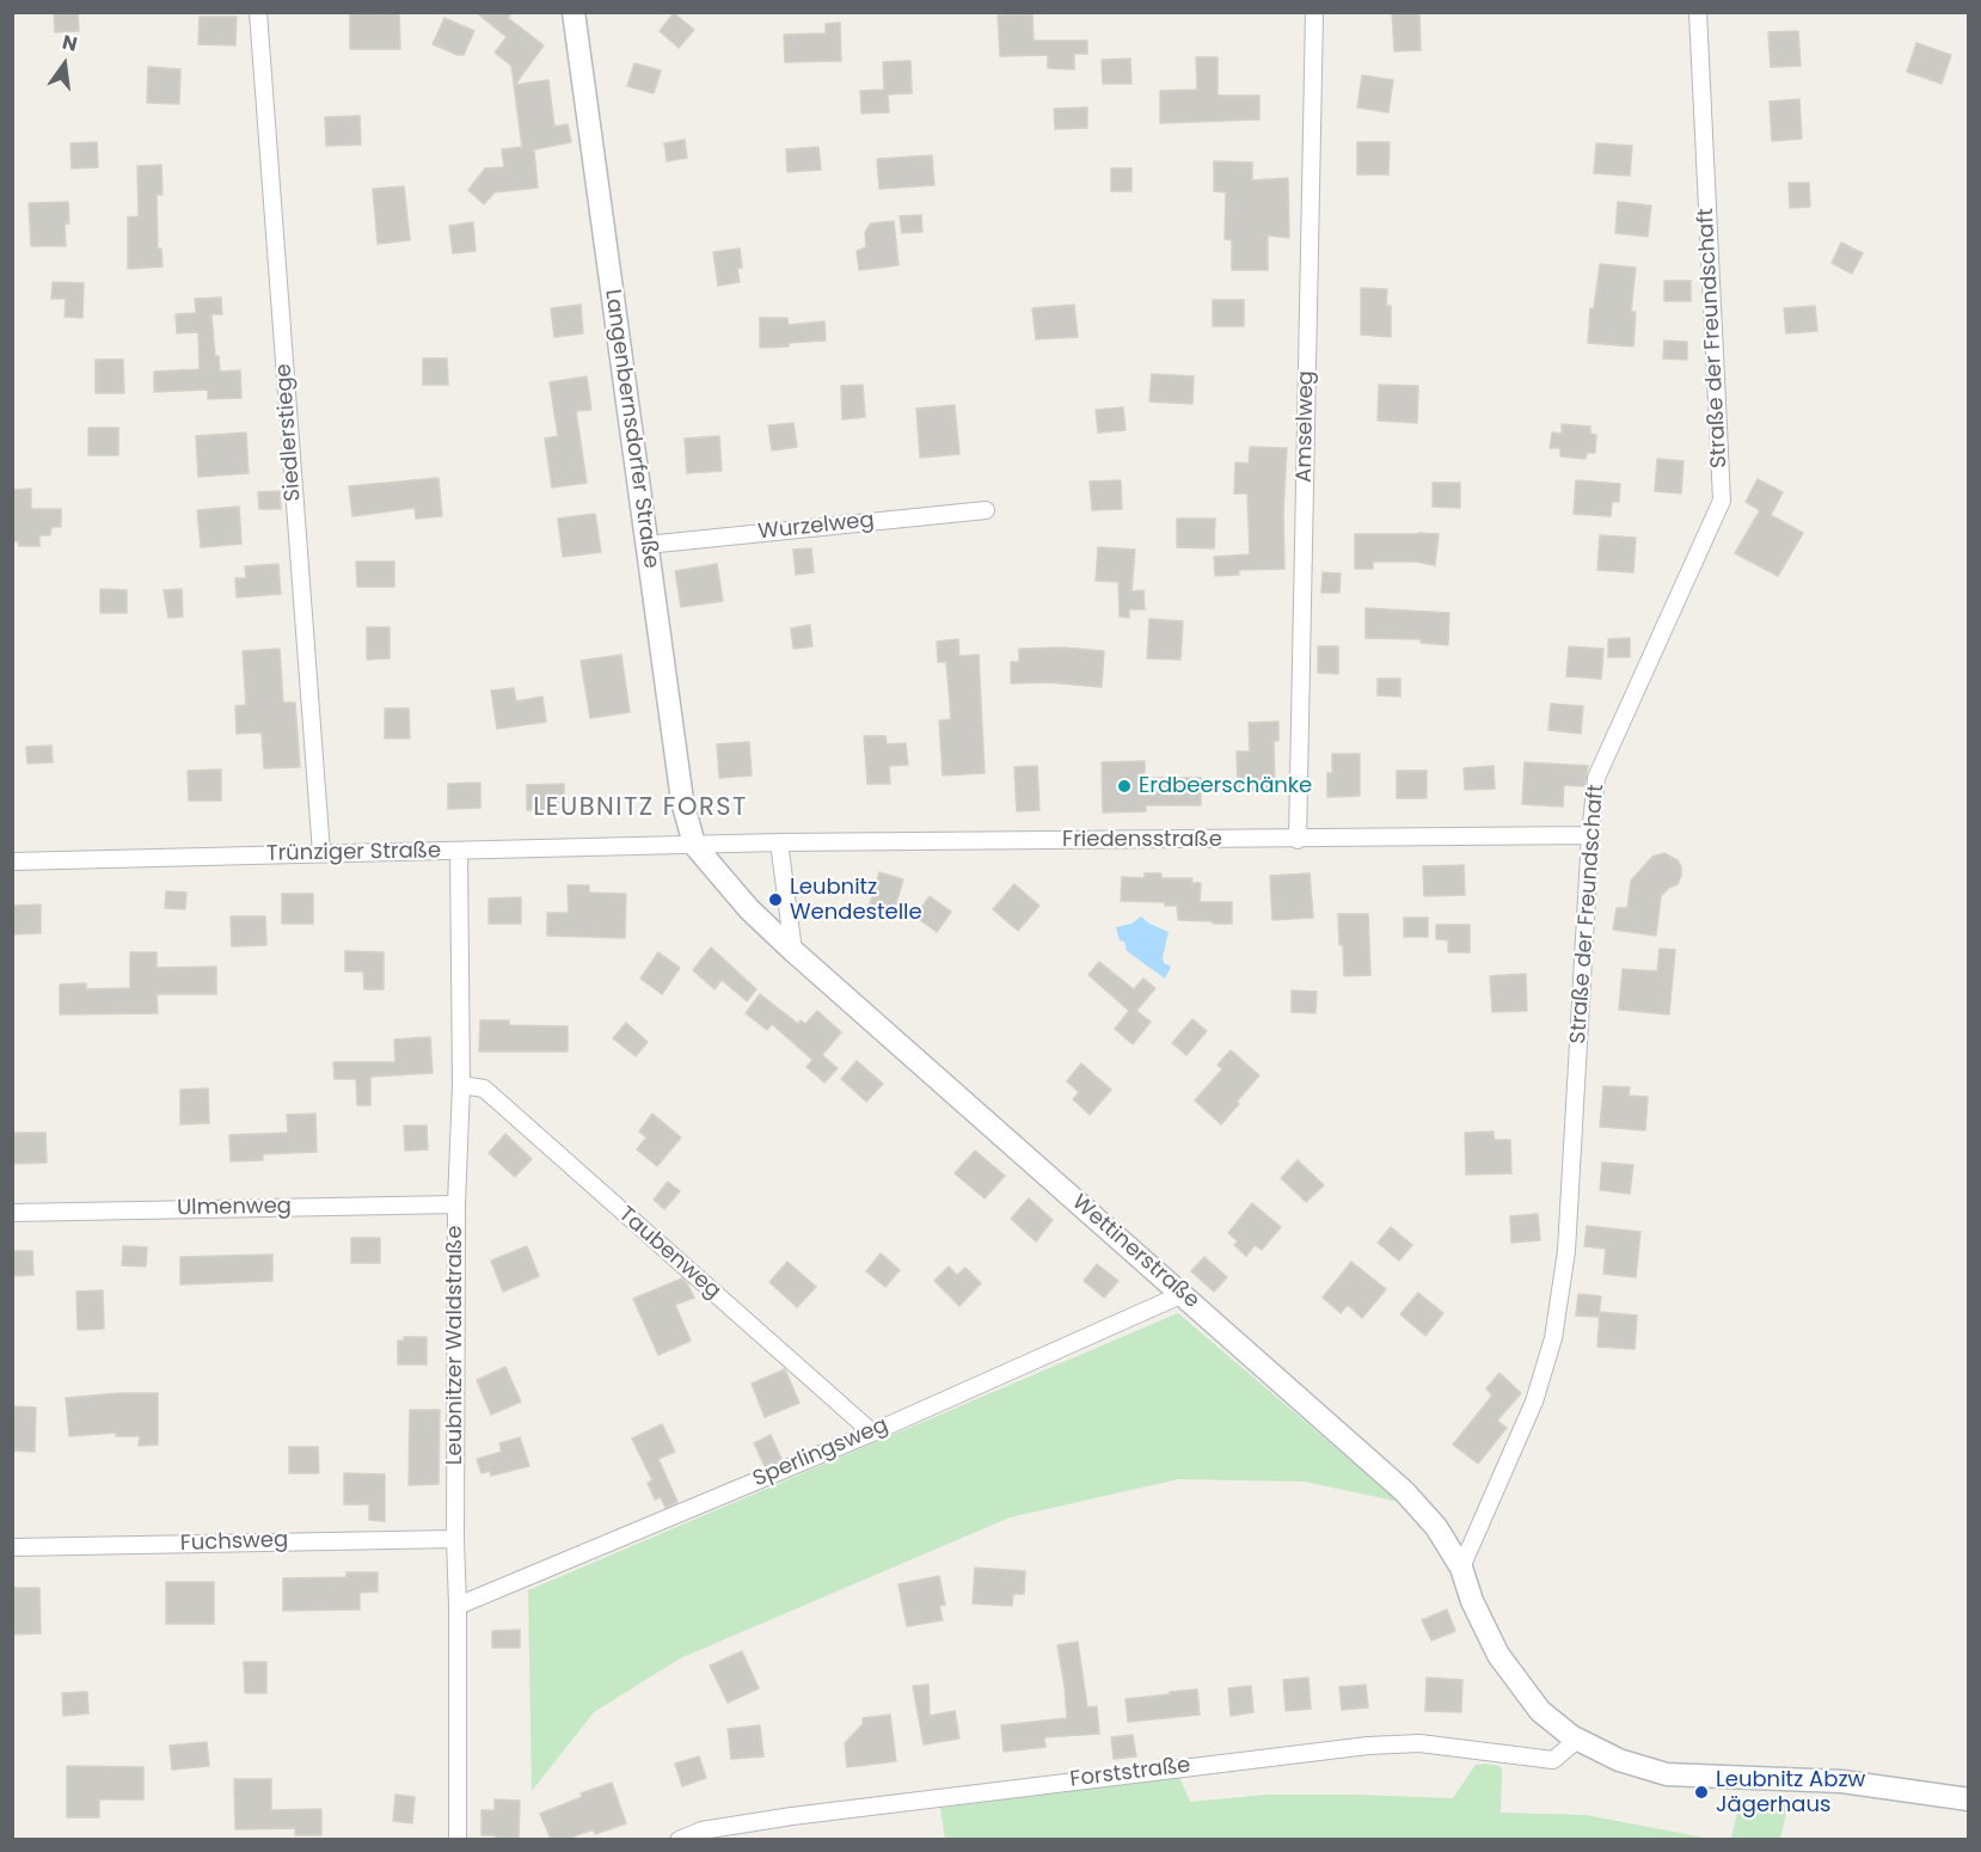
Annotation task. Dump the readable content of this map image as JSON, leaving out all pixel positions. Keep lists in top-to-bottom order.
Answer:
{
  "streets": {
    "street": [
      "Straße der Freundschaft",
      "Amselweg",
      "Langenbernsdorfer Straße",
      "Siedlerstiege",
      "Wurzelweg",
      "Friedensstraße",
      "Trünziger Straße",
      "Ulmenweg",
      "Wettinerstraße",
      "Taubenweg",
      "Leubnitzer Waldstraße",
      "Sperlingsweg",
      "Fuchsweg",
      "Forststraße"
    ]
  },
  "crossings": [
    ["Straße der Freundschaft", "Friedensstraße"],
    ["Straße der Freundschaft", "Wettinerstraße"],
    ["Amselweg", "Friedensstraße"],
    ["Langenbernsdorfer Straße", "Wurzelweg"],
    ["Langenbernsdorfer Straße", "Friedensstraße"],
    ["Langenbernsdorfer Straße", "Trünziger Straße"],
    ["Langenbernsdorfer Straße", "Wettinerstraße"],
    ["Siedlerstiege", "Trünziger Straße"],
    ["Friedensstraße", "Trünziger Straße"],
    ["Friedensstraße", "Wettinerstraße"],
    ["Trünziger Straße", "Wettinerstraße"],
    ["Trünziger Straße", "Leubnitzer Waldstraße"],
    ["Ulmenweg", "Leubnitzer Waldstraße"],
    ["Wettinerstraße", "Sperlingsweg"],
    ["Taubenweg", "Leubnitzer Waldstraße"],
    ["Taubenweg", "Sperlingsweg"],
    ["Leubnitzer Waldstraße", "Sperlingsweg"],
    ["Leubnitzer Waldstraße", "Fuchsweg"]
  ],
  "districts": ["LEUBNITZ FORST"],
  "places": ["Erdbeerschänke", "Leubnitz Wendestelle", "Leubnitz Abzw Jägerhaus"],
  "north": "top"
}
